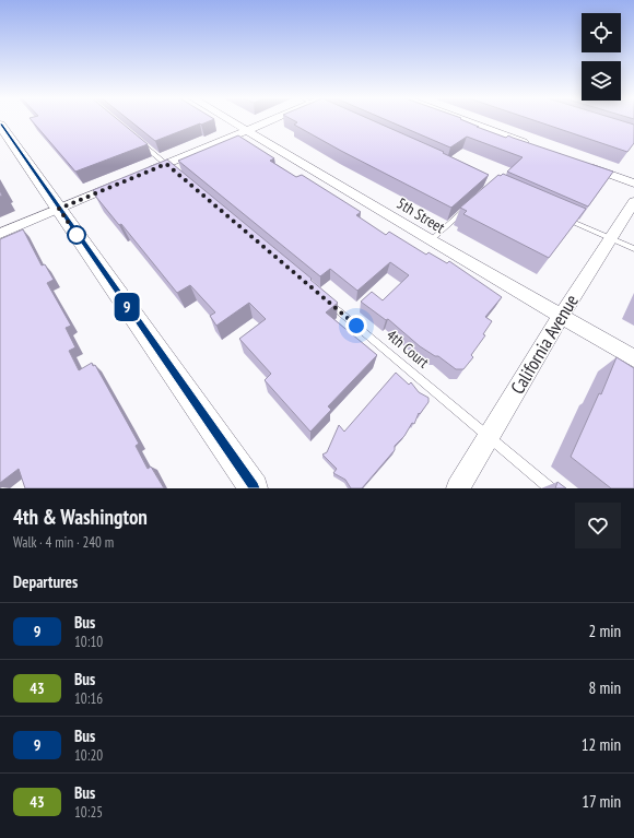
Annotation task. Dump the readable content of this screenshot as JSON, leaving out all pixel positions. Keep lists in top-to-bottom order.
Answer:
{
  "streets": {
    "street": ["5th Street", "California Avenue"],
    "lane": ["4th Court"]
  },
  "crossings": [
    ["5th Street", "California Avenue"],
    ["California Avenue", "4th Court"]
  ],
  "lines": ["bus line 9"],
  "page": {
    "on_map": "9",
    "heading": [
      ["4th & Washington", "Walk · 4 min · 240 m"],
      "Departures"
    ],
    "list": [
      {
        "mark": "9",
        "name": "Bus",
        "note": "10:10",
        "value": "2 min"
      },
      {
        "mark": "43",
        "name": "Bus",
        "note": "10:16",
        "value": "8 min"
      },
      {
        "mark": "9",
        "name": "Bus",
        "note": "10:20",
        "value": "12 min"
      },
      {
        "mark": "43",
        "name": "Bus",
        "note": "10:25",
        "value": "17 min"
      }
    ]
  }
}
